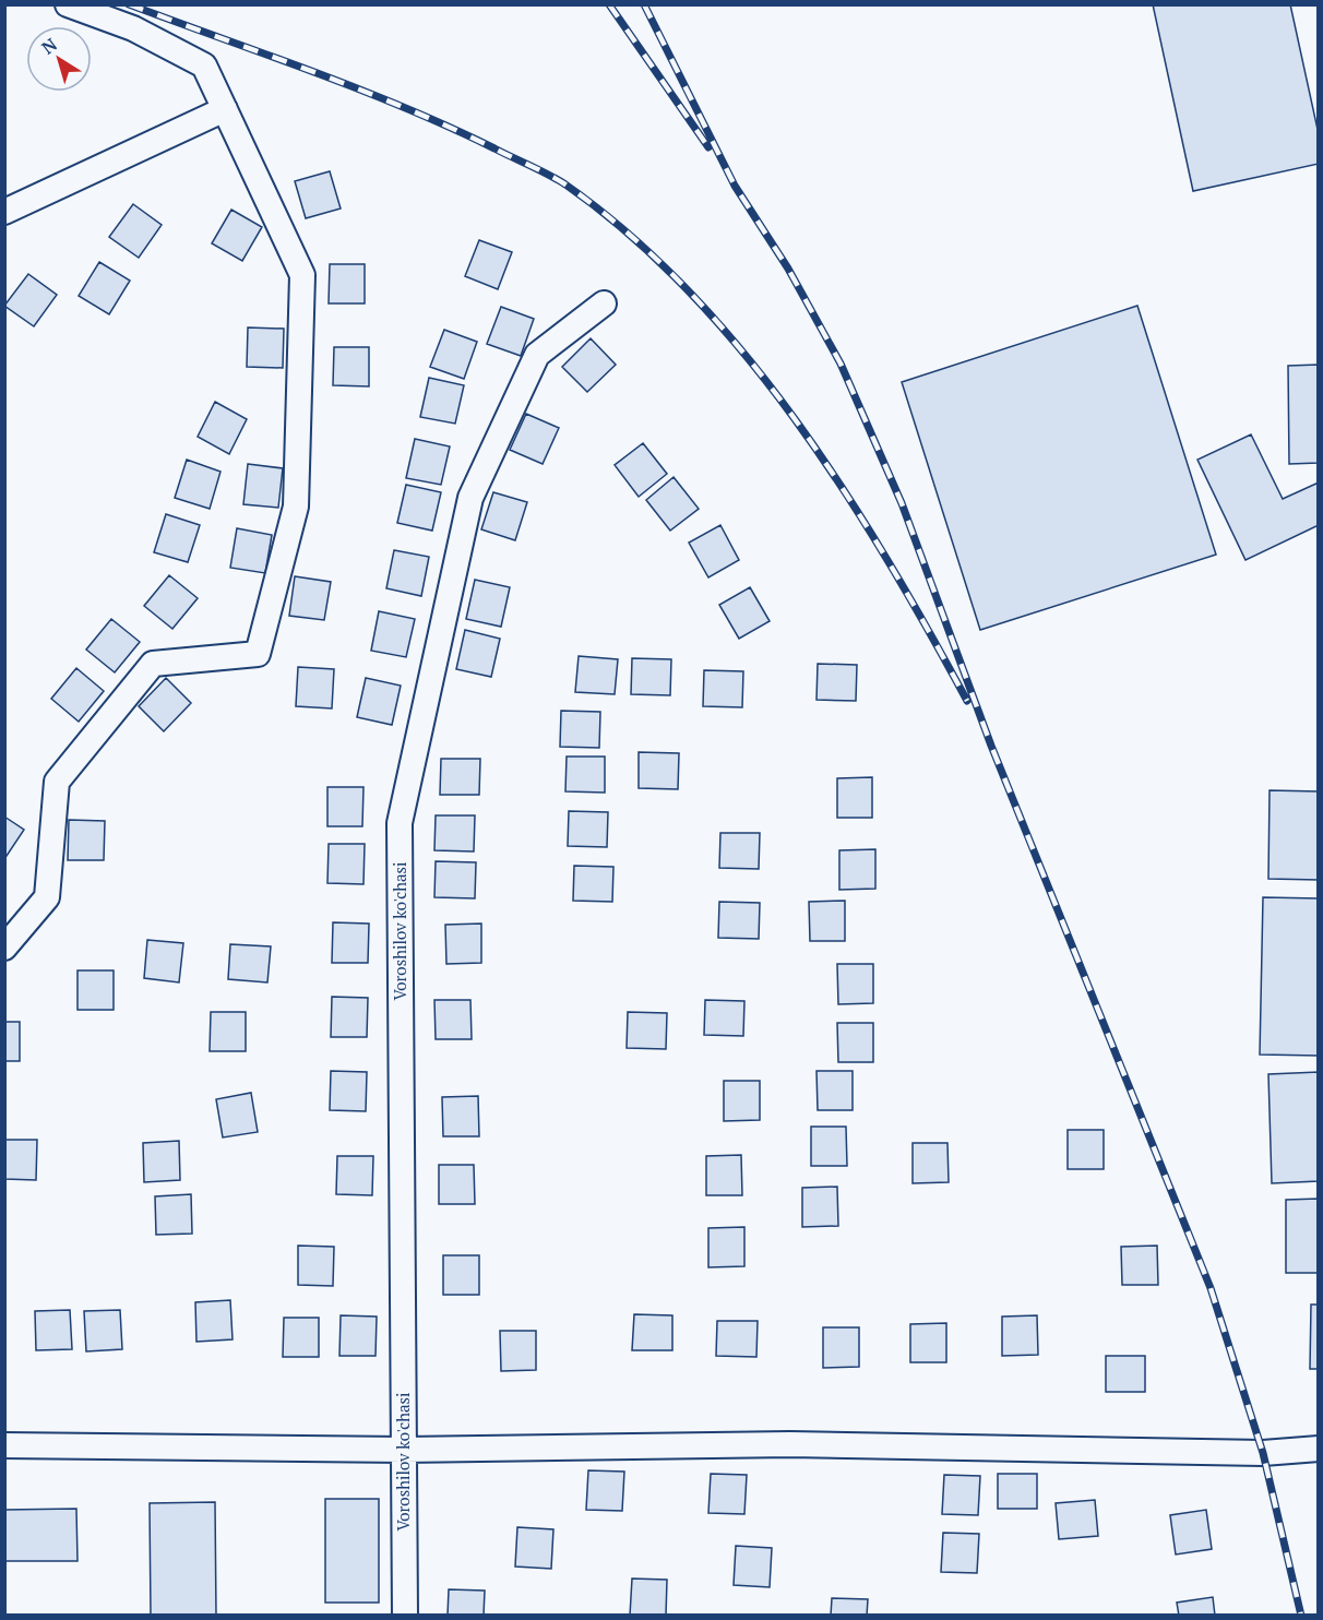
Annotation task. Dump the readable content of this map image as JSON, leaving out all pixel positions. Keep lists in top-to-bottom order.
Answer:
{
  "streets": {
    "street": ["Voroshilov ko'chasi"]
  },
  "north": "top left"
}
